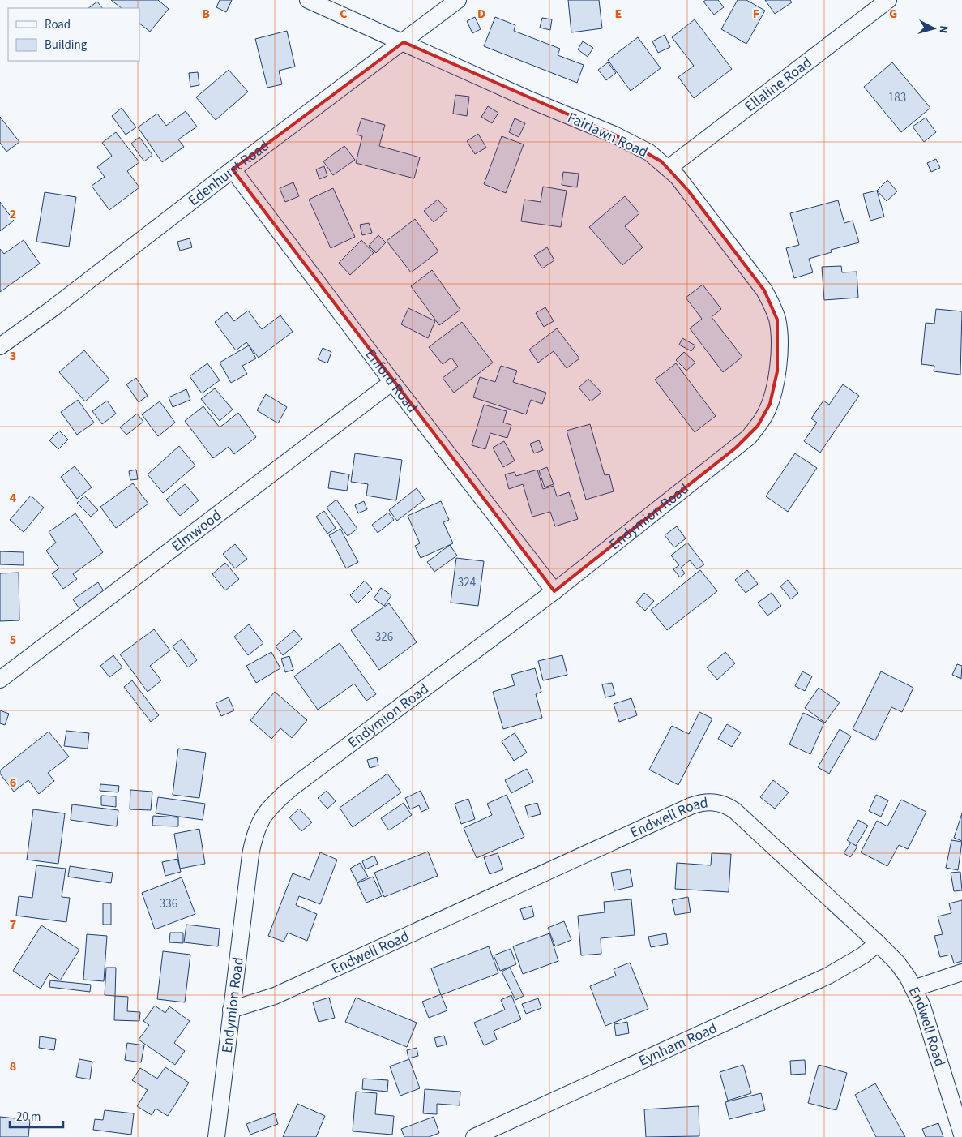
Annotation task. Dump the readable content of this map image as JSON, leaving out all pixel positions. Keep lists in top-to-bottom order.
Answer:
{
  "streets": {
    "street": [
      "Ellaline Road",
      "Fairlawn Road",
      "Edenhurst Road",
      "Enford Road",
      "Endymion Road",
      "Elmwood",
      "Endwell Road",
      "Eynham Road"
    ]
  },
  "crossings": [
    ["Ellaline Road", "Fairlawn Road"],
    ["Fairlawn Road", "Edenhurst Road"],
    ["Fairlawn Road", "Endymion Road"],
    ["Edenhurst Road", "Enford Road"],
    ["Enford Road", "Endymion Road"],
    ["Enford Road", "Elmwood"],
    ["Endymion Road", "Endwell Road"],
    ["Endwell Road", "Eynham Road"]
  ],
  "house_numbers": [
    "183",
    "324",
    "326",
    "336"
  ],
  "legend": ["Road", "Building"],
  "scale_bar": "20 m",
  "north": "right",
  "grid": {
    "columns": [
      "B",
      "C",
      "D",
      "E",
      "F",
      "G"
    ],
    "rows": [
      "2",
      "3",
      "4",
      "5",
      "6",
      "7",
      "8"
    ]
  }
}
